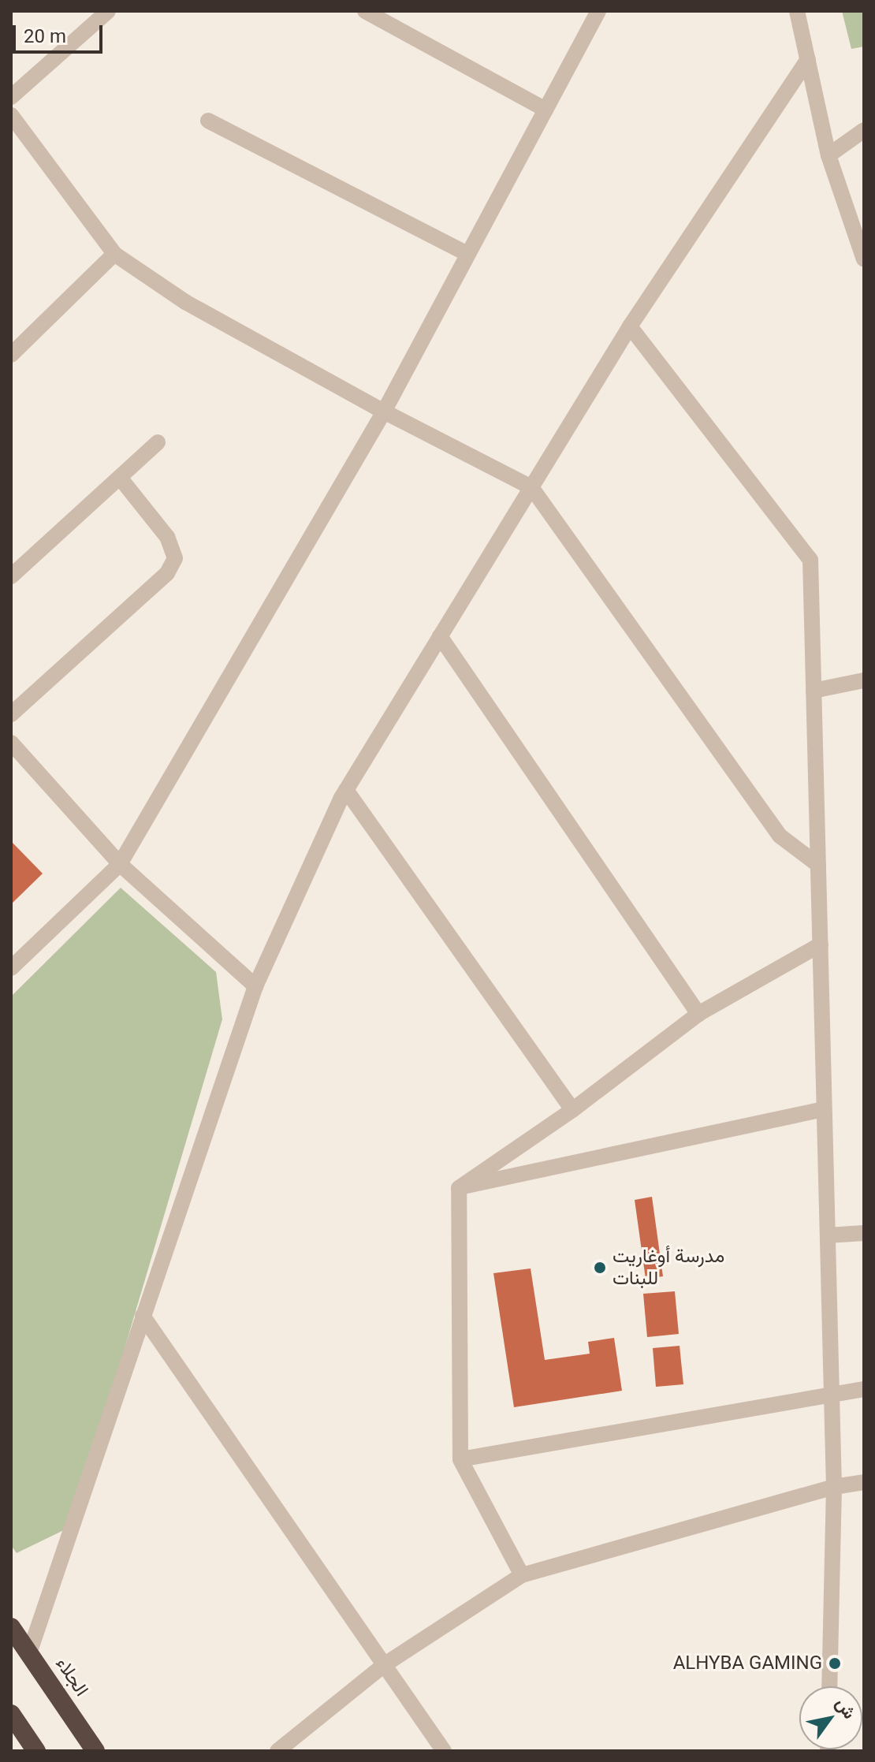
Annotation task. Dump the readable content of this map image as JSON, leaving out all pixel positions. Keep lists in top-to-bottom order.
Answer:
{
  "streets": {
    "highway": ["الجلاء"]
  },
  "places": ["مدرسة أوغاريت للبنات", "ALHYBA GAMING"],
  "scale_bar": "20 m",
  "north": "top right"
}
